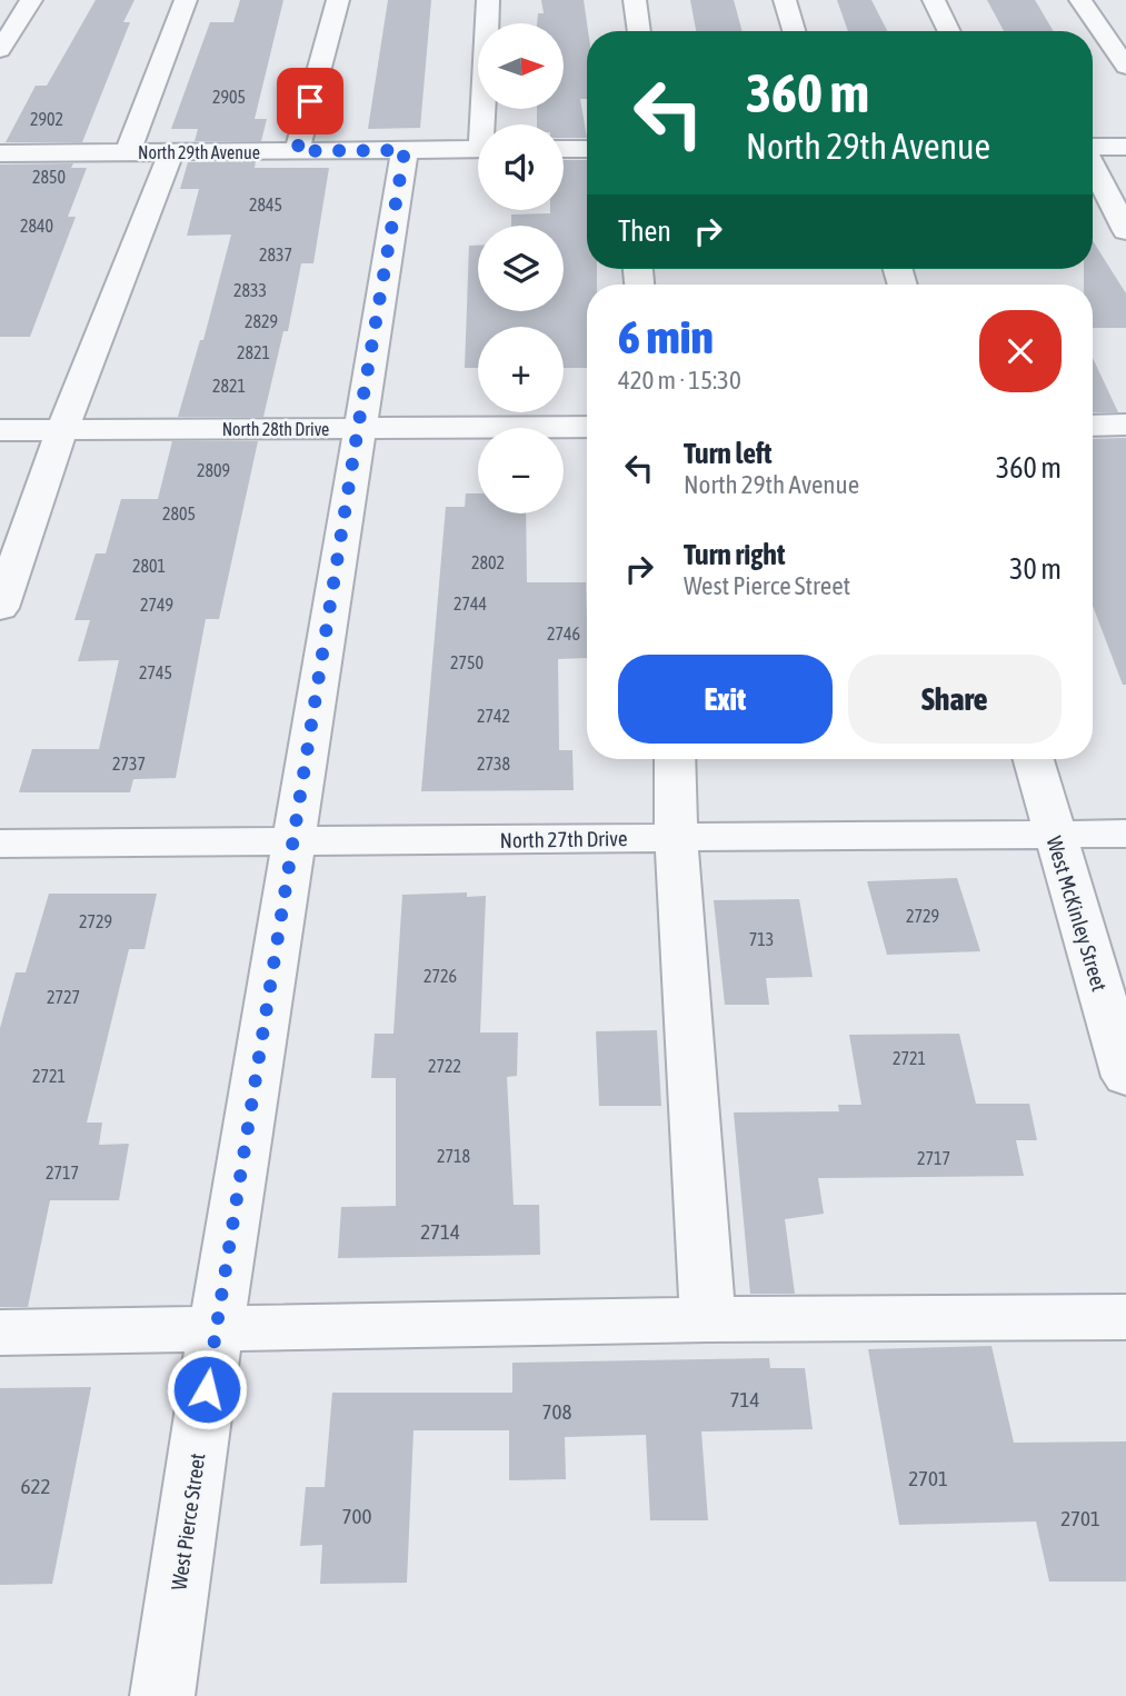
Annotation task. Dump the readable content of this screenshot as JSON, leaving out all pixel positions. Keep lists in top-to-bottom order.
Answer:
{
  "streets": {
    "street": [
      "North 29th Avenue",
      "North 28th Drive",
      "North 27th Drive",
      "West McKinley Street",
      "West Pierce Street"
    ]
  },
  "crossings": [
    ["North 29th Avenue", "West Pierce Street"],
    ["North 28th Drive", "West Pierce Street"],
    ["North 27th Drive", "West McKinley Street"],
    ["North 27th Drive", "West Pierce Street"]
  ],
  "house_numbers": [
    "2905",
    "2902",
    "2850",
    "2845",
    "2840",
    "2837",
    "2833",
    "2829",
    "2821",
    "2821",
    "2809",
    "2805",
    "2802",
    "2801",
    "2744",
    "2749",
    "2746",
    "2750",
    "2745",
    "2742",
    "2737",
    "2738",
    "2729",
    "2729",
    "713",
    "2726",
    "2727",
    "2721",
    "2722",
    "2721",
    "2718",
    "2717",
    "2717",
    "2714",
    "714",
    "708",
    "2701",
    "622",
    "700",
    "2701"
  ],
  "north": "right",
  "page": {
    "map_buttons": ["+", "−"],
    "turn": ["360 m", "North 29th Avenue"],
    "then": "Then",
    "heading": ["6 min", "420 m · 15:30"],
    "list": [
      {
        "name": "Turn left",
        "note": "North 29th Avenue",
        "value": "360 m"
      },
      {
        "name": "Turn right",
        "note": "West Pierce Street",
        "value": "30 m"
      }
    ],
    "buttons": ["Exit", "Share"]
  }
}
